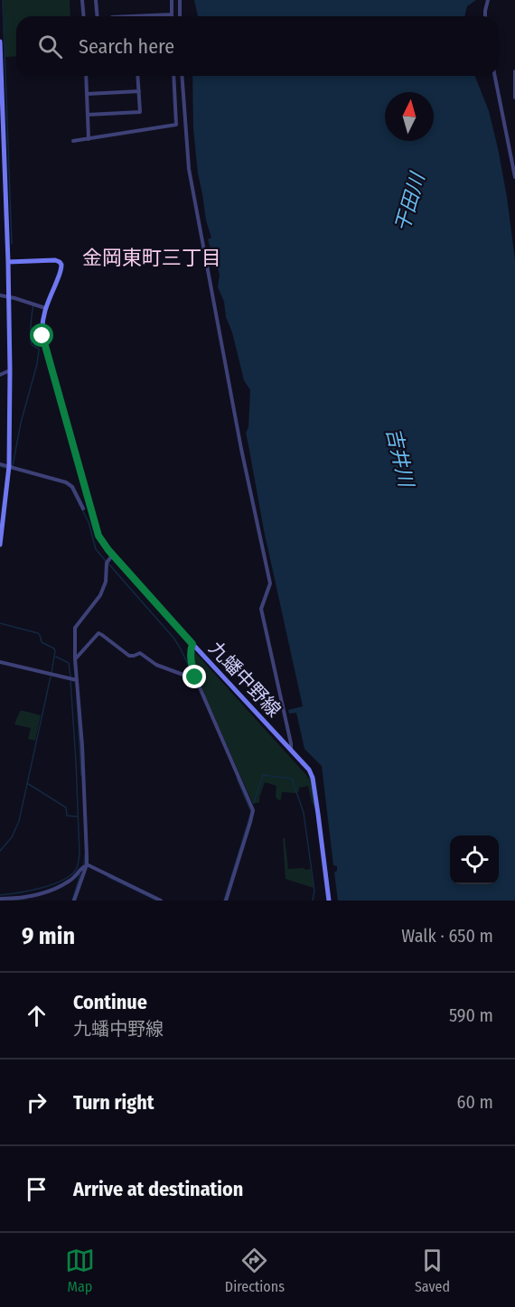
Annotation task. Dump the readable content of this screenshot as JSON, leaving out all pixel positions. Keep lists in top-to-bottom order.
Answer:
{
  "streets": {
    "main road": ["九蟠中野線"]
  },
  "districts": ["金岡東町三丁目"],
  "water": ["干田川", "吉井川"],
  "north": "top",
  "page": {
    "search": "Search here",
    "heading": ["9 min", "Walk · 650 m"],
    "list": [
      ["Continue", "九蟠中野線", "590 m"],
      ["Turn right", "60 m"],
      "Arrive at destination"
    ],
    "nav": ["Map", "Directions", "Saved"]
  }
}
